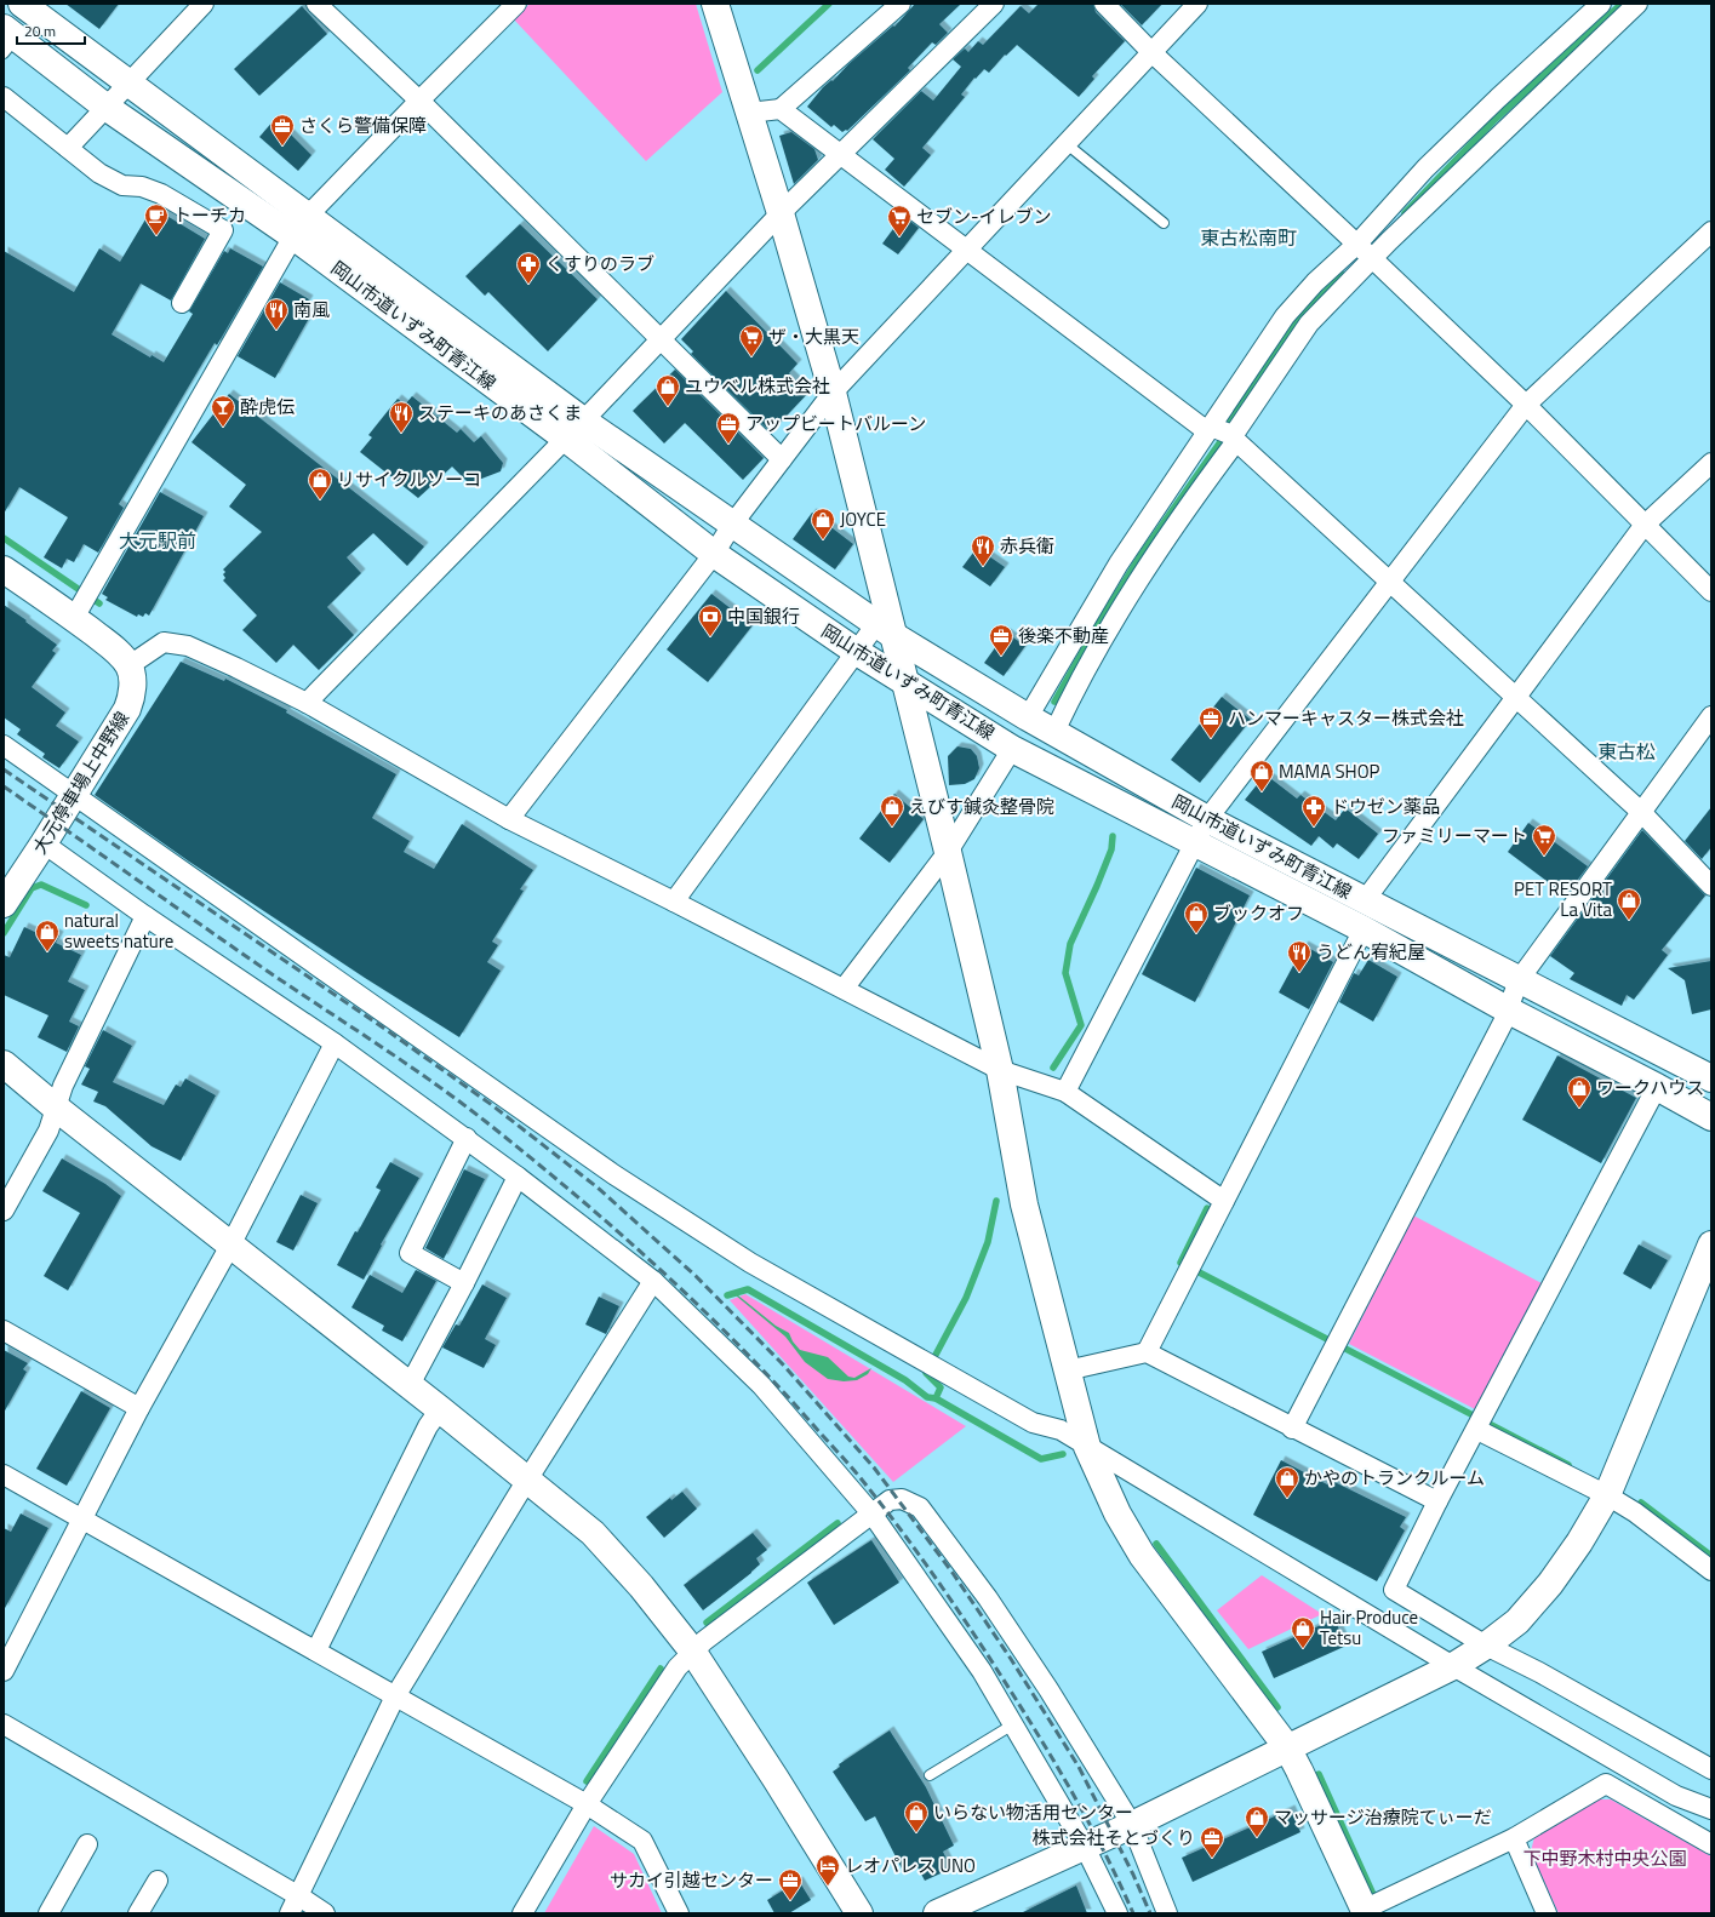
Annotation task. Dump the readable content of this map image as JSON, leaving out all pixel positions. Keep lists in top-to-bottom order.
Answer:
{
  "streets": {
    "street": ["岡山市道いずみ町青江線", "大元停車場上中野線"]
  },
  "districts": ["東古松南町", "大元駅前", "東古松"],
  "parks": ["下中野木村中央公園"],
  "places": {
    "office": [
      "さくら警備保障",
      "アップビートバルーン",
      "後楽不動産",
      "ハンマーキャスター株式会社",
      "株式会社そとづくり",
      "サカイ引越センター"
    ],
    "cafe": ["トーチカ"],
    "supermarket": ["セブン-イレブン", "ザ・大黒天", "ファミリーマート"],
    "pharmacy": ["くすりのラブ", "ドウゼン薬品"],
    "restaurant": [
      "南風",
      "ステーキのあさくま",
      "赤兵衛",
      "うどん宥紀屋"
    ],
    "shop": [
      "ユウベル株式会社",
      "リサイクルソーコ",
      "JOYCE",
      "MAMA SHOP",
      "えびす鍼灸整骨院",
      "PET RESORT La Vita",
      "ブックオフ",
      "natural sweets nature",
      "ワークハウス",
      "かやのトランクルーム",
      "Hair Produce Tetsu",
      "いらない物活用センター",
      "マッサージ治療院てぃーだ"
    ],
    "bar": ["酔虎伝"],
    "bank": ["中国銀行"],
    "hotel": ["レオパレス UNO"]
  },
  "scale_bar": "20 m"
}
